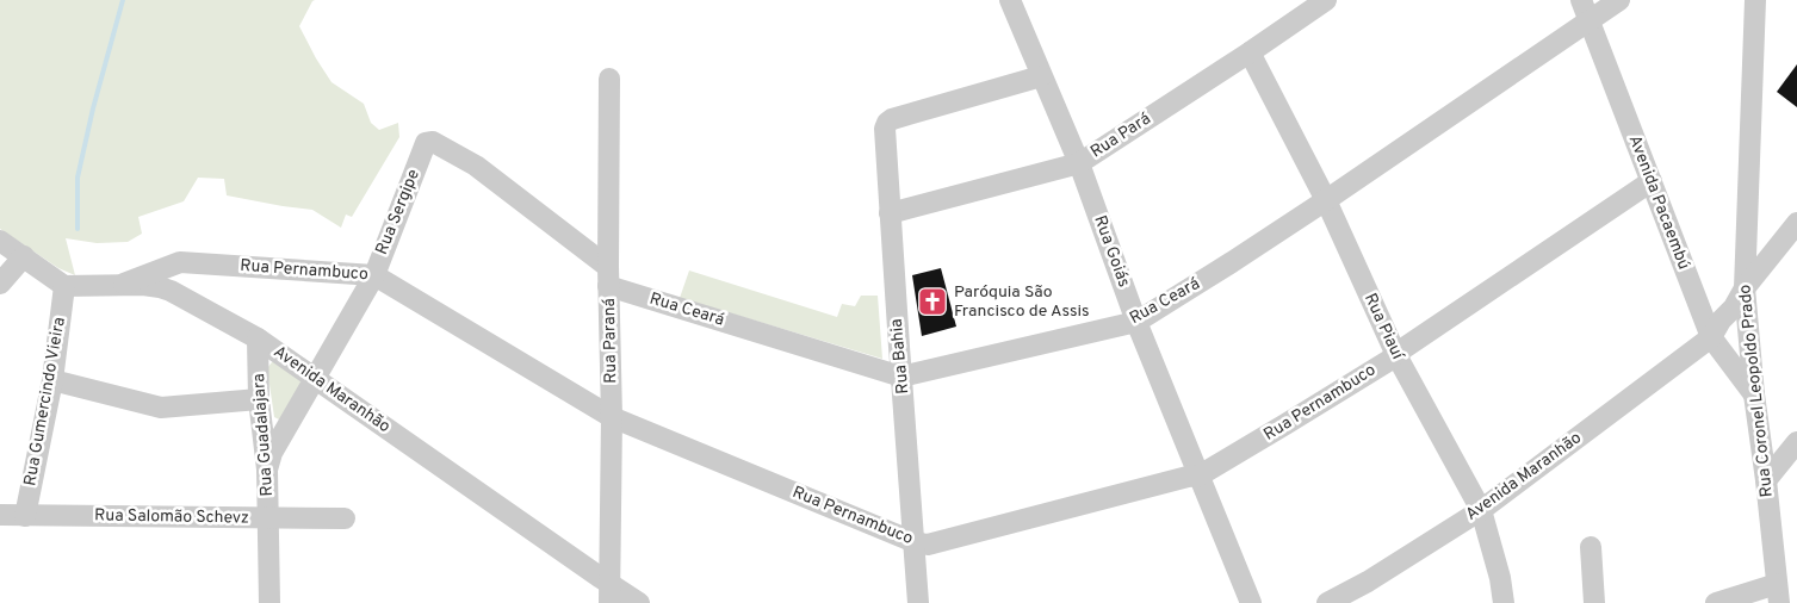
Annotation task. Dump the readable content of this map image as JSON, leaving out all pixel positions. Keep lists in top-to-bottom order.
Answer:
{
  "streets": {
    "street": [
      "Rua Pará",
      "Avenida Pacaembú",
      "Rua Sergipe",
      "Rua Goiás",
      "Rua Pernambuco",
      "Rua Ceará",
      "Rua Piauí",
      "Rua Paraná",
      "Rua Bahia",
      "Avenida Maranhão",
      "Rua Coronel Leopoldo Prado",
      "Rua Gumercindo Vieira",
      "Rua Guadalajara",
      "Rua Salomão Schevz"
    ]
  },
  "crossings": [
    ["Rua Pará", "Rua Goiás"],
    ["Rua Pará", "Rua Piauí"],
    ["Rua Pará", "Rua Bahia"],
    ["Avenida Pacaembú", "Rua Pernambuco"],
    ["Avenida Pacaembú", "Rua Ceará"],
    ["Avenida Pacaembú", "Avenida Maranhão"],
    ["Avenida Pacaembú", "Rua Coronel Leopoldo Prado"],
    ["Rua Sergipe", "Rua Pernambuco"],
    ["Rua Sergipe", "Rua Ceará"],
    ["Rua Sergipe", "Avenida Maranhão"],
    ["Rua Sergipe", "Rua Guadalajara"],
    ["Rua Goiás", "Rua Pernambuco"],
    ["Rua Goiás", "Rua Ceará"],
    ["Rua Goiás", "Rua Bahia"],
    ["Rua Pernambuco", "Rua Piauí"],
    ["Rua Pernambuco", "Rua Paraná"],
    ["Rua Pernambuco", "Rua Bahia"],
    ["Rua Pernambuco", "Avenida Maranhão"],
    ["Rua Ceará", "Rua Piauí"],
    ["Rua Ceará", "Rua Paraná"],
    ["Rua Ceará", "Rua Bahia"],
    ["Rua Piauí", "Avenida Maranhão"],
    ["Rua Paraná", "Avenida Maranhão"],
    ["Avenida Maranhão", "Rua Coronel Leopoldo Prado"],
    ["Avenida Maranhão", "Rua Gumercindo Vieira"],
    ["Avenida Maranhão", "Rua Guadalajara"],
    ["Rua Gumercindo Vieira", "Rua Salomão Schevz"],
    ["Rua Guadalajara", "Rua Salomão Schevz"]
  ],
  "places": {
    "church": ["Paróquia São Francisco de Assis"]
  }
}
